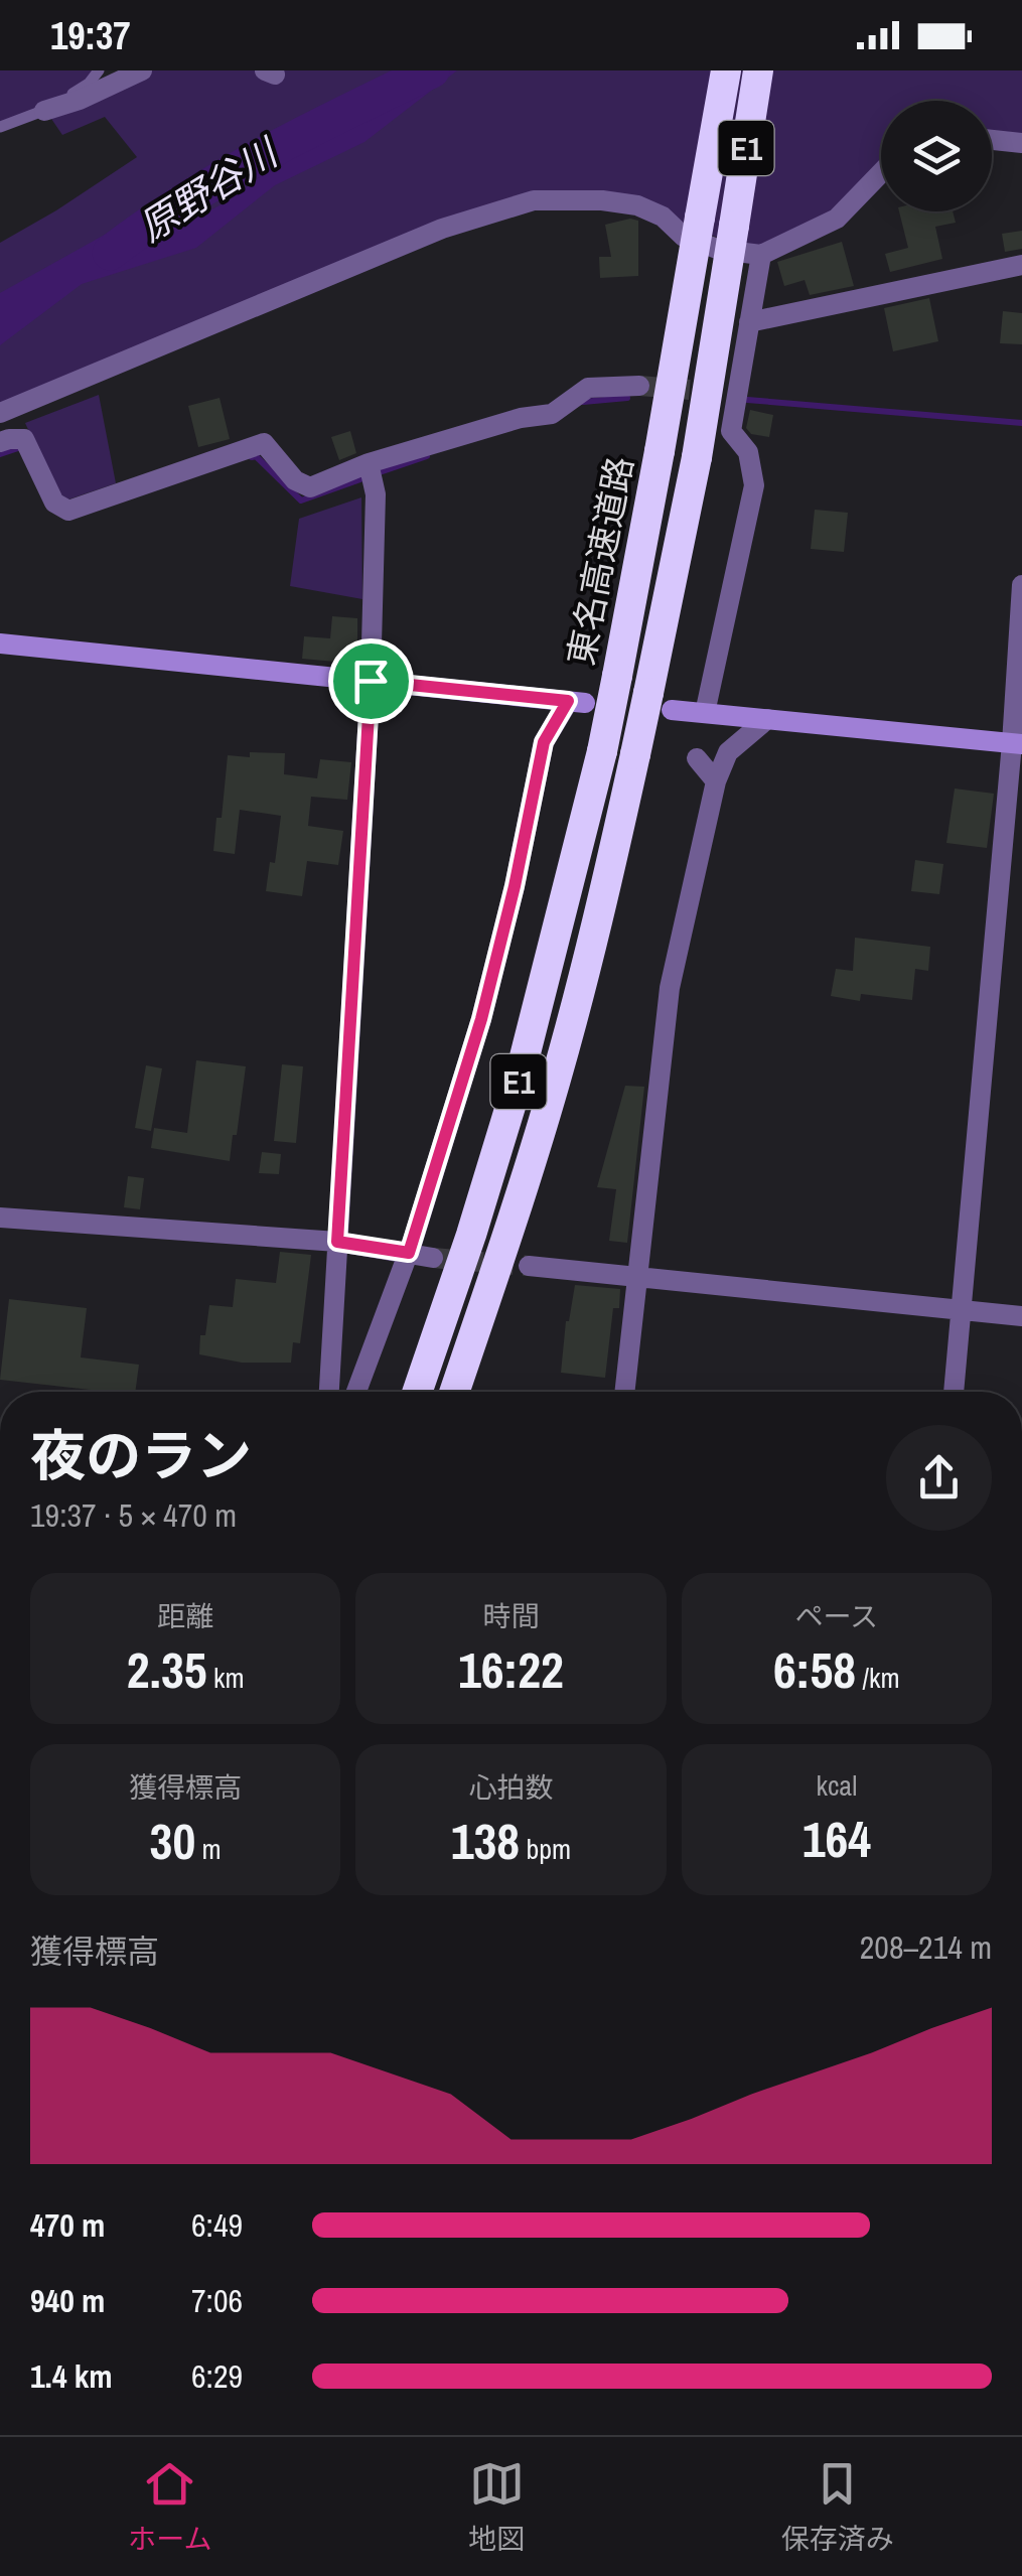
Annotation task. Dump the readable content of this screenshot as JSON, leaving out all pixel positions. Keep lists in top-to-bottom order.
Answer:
{
  "streets": {
    "highway": ["E1", "東名高速道路"]
  },
  "water": ["原野谷川"],
  "page": {
    "status": "19:37",
    "heading": ["夜のラン", "19:37 · 5 × 470 m"],
    "stats": [
      ["距離", "2.35 km"],
      ["時間", "16:22"],
      ["ペース", "6:58 /km"],
      ["獲得標高", "30 m"],
      ["心拍数", "138 bpm"],
      ["kcal", "164"]
    ],
    "chart": ["獲得標高", "208–214 m"],
    "list": [
      {
        "name": "470 m",
        "note": "6:49"
      },
      {
        "name": "940 m",
        "note": "7:06"
      },
      {
        "name": "1.4 km",
        "note": "6:29"
      }
    ],
    "tabs": ["ホーム", "地図", "保存済み"]
  }
}
